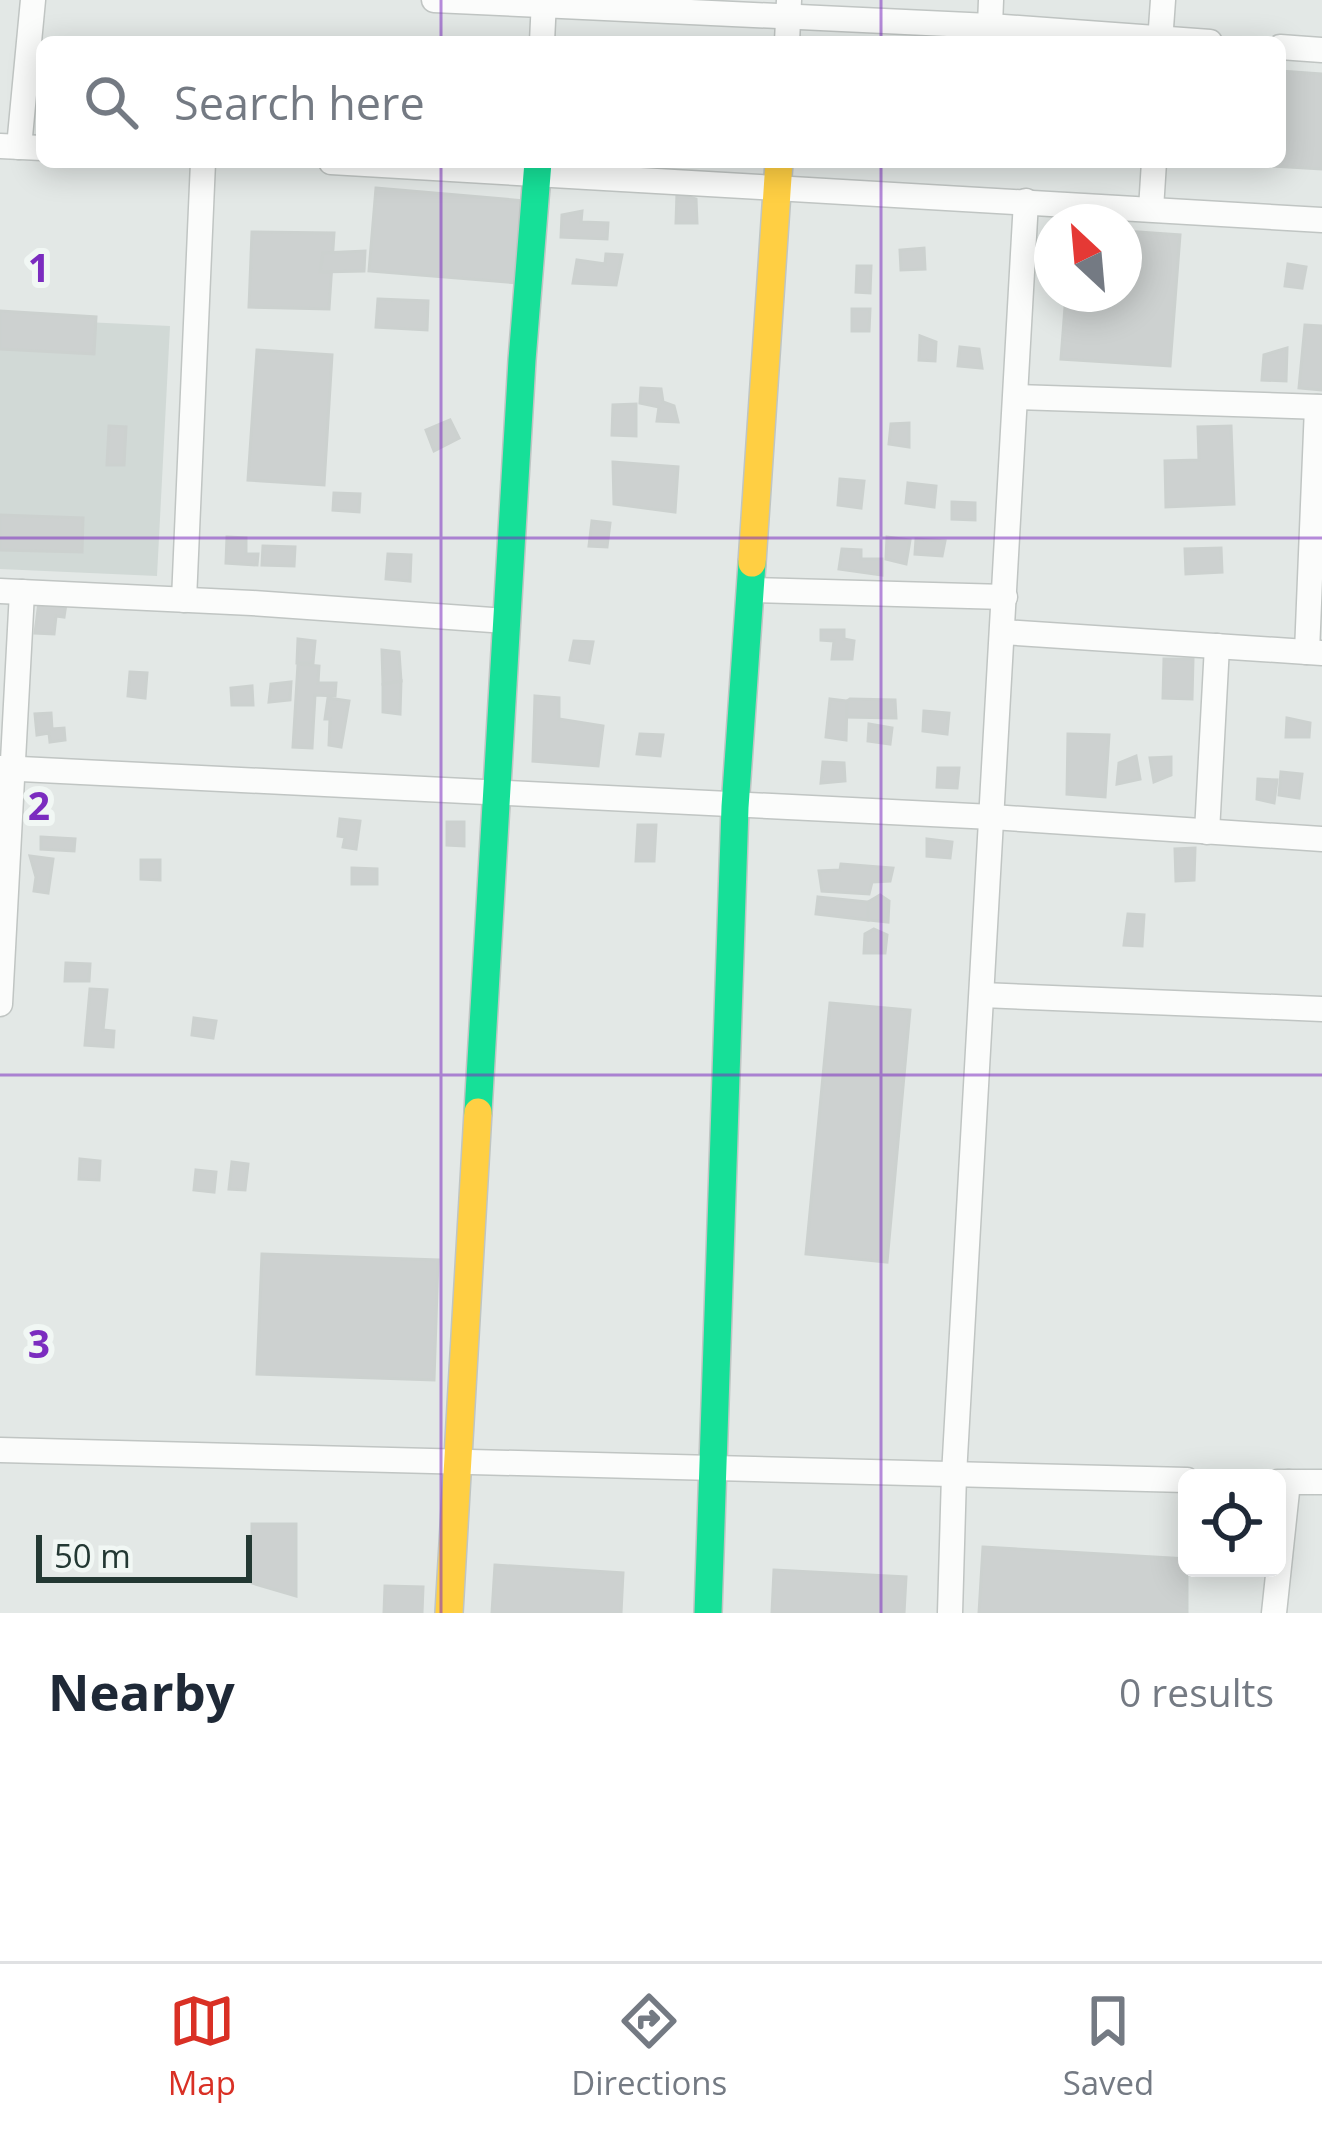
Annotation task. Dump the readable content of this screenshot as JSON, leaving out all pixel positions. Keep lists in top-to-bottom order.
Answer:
{
  "scale_bar": "50 m",
  "north": "top left",
  "page": {
    "search": "Search here",
    "scale": "50 m",
    "heading": ["Nearby", "0 results"],
    "nav": ["Map", "Directions", "Saved"]
  },
  "grid": {
    "rows": ["1", "2", "3"]
  }
}
